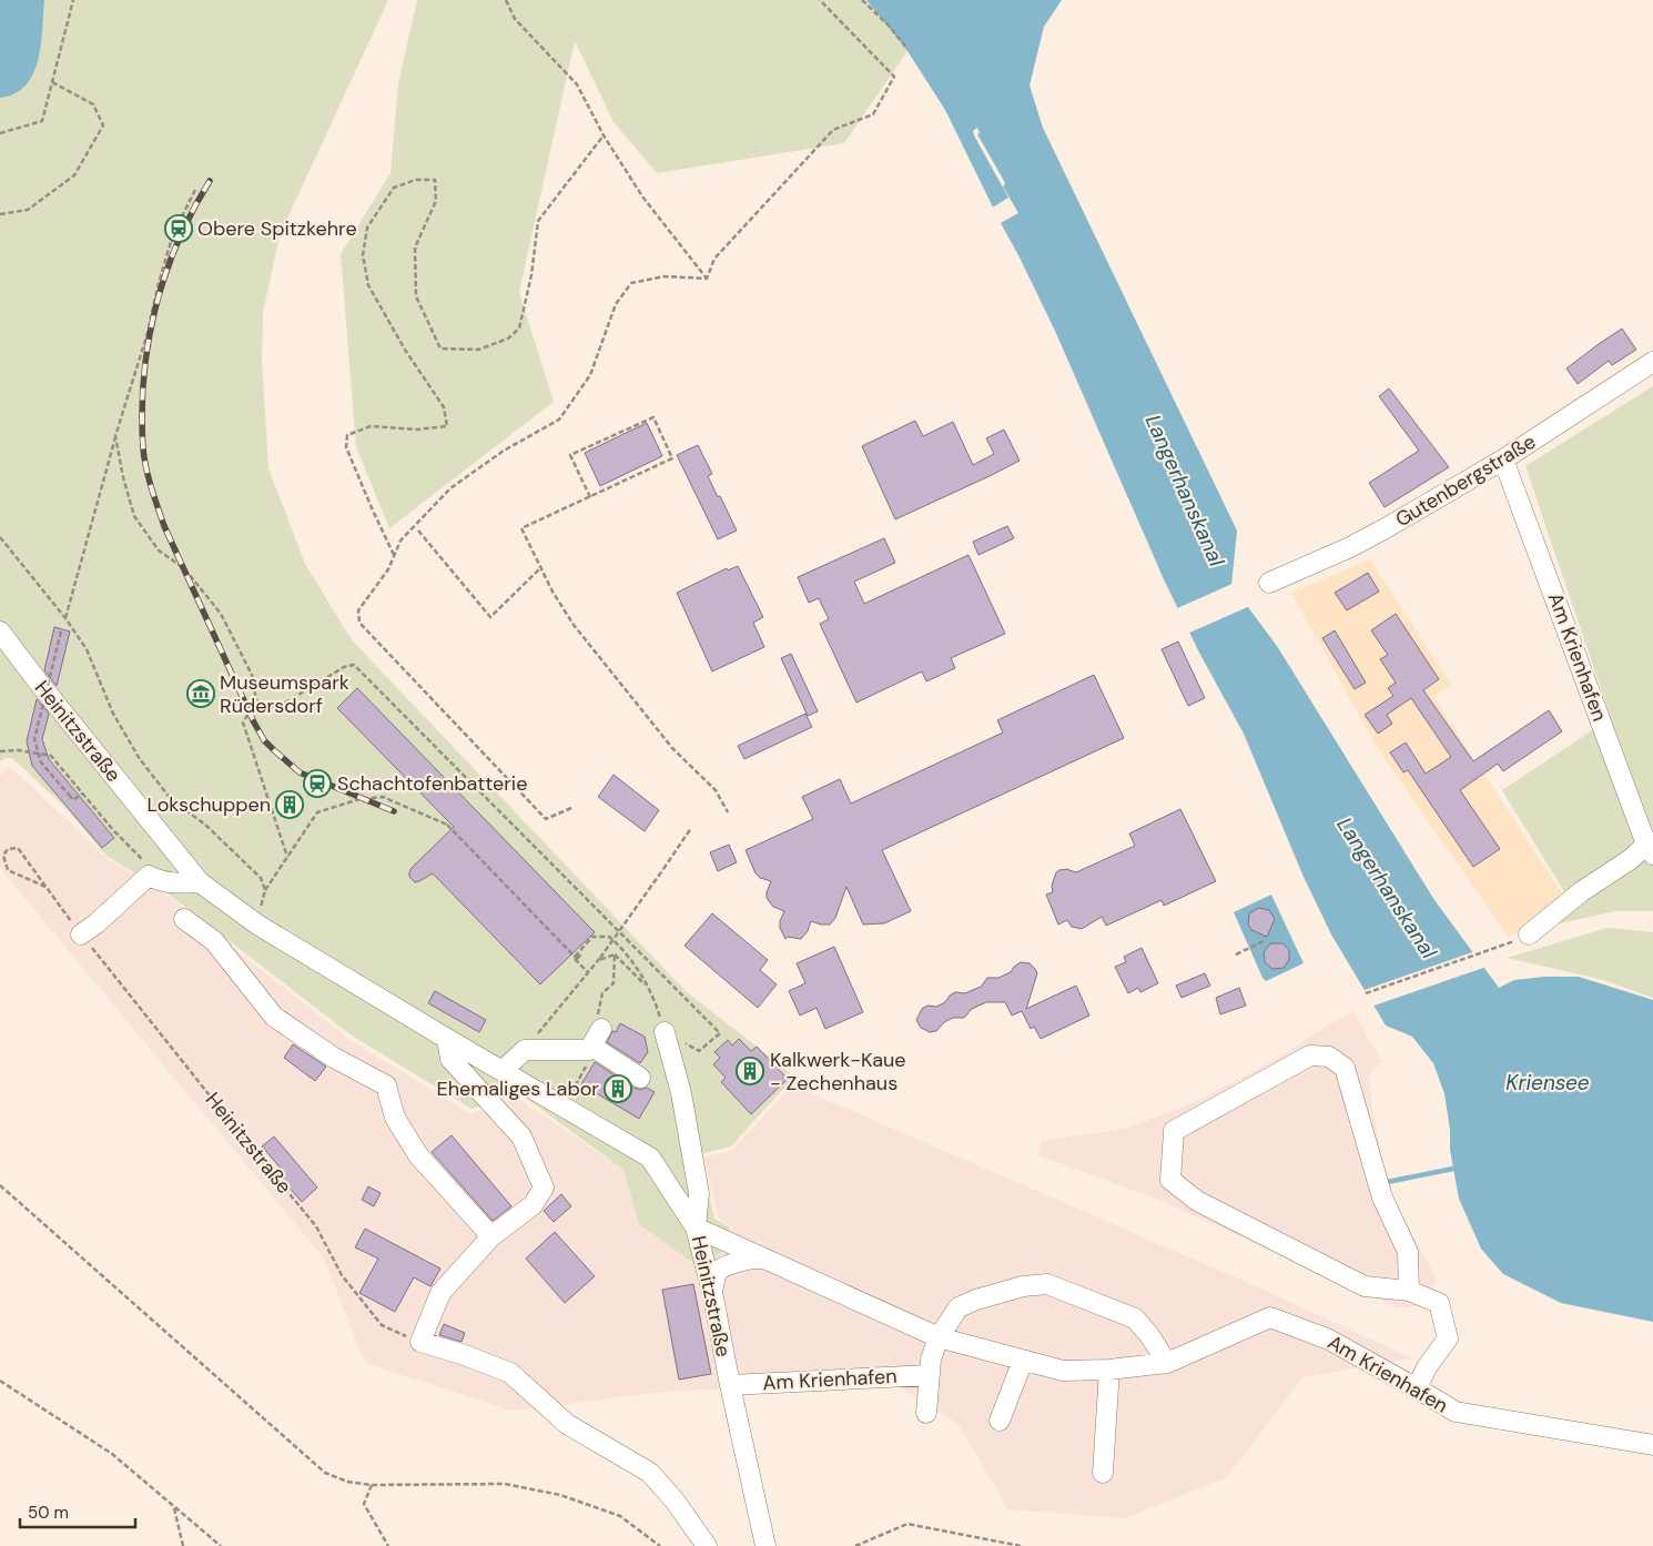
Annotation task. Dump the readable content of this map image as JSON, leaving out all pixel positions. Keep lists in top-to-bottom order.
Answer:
{
  "streets": {
    "street": ["Gutenbergstraße", "Am Krienhafen", "Heinitzstraße"]
  },
  "crossings": [
    ["Gutenbergstraße", "Am Krienhafen"],
    ["Am Krienhafen", "Heinitzstraße"]
  ],
  "water": ["Langerhanskanal", "Kriensee"],
  "places": {
    "station": ["Obere Spitzkehre", "Schachtofenbatterie"],
    "museum": ["Museumspark Rüdersdorf"],
    "building": ["Lokschuppen", "Kalkwerk-Kaue - Zechenhaus", "Ehemaliges Labor"]
  },
  "scale_bar": "50 m"
}
